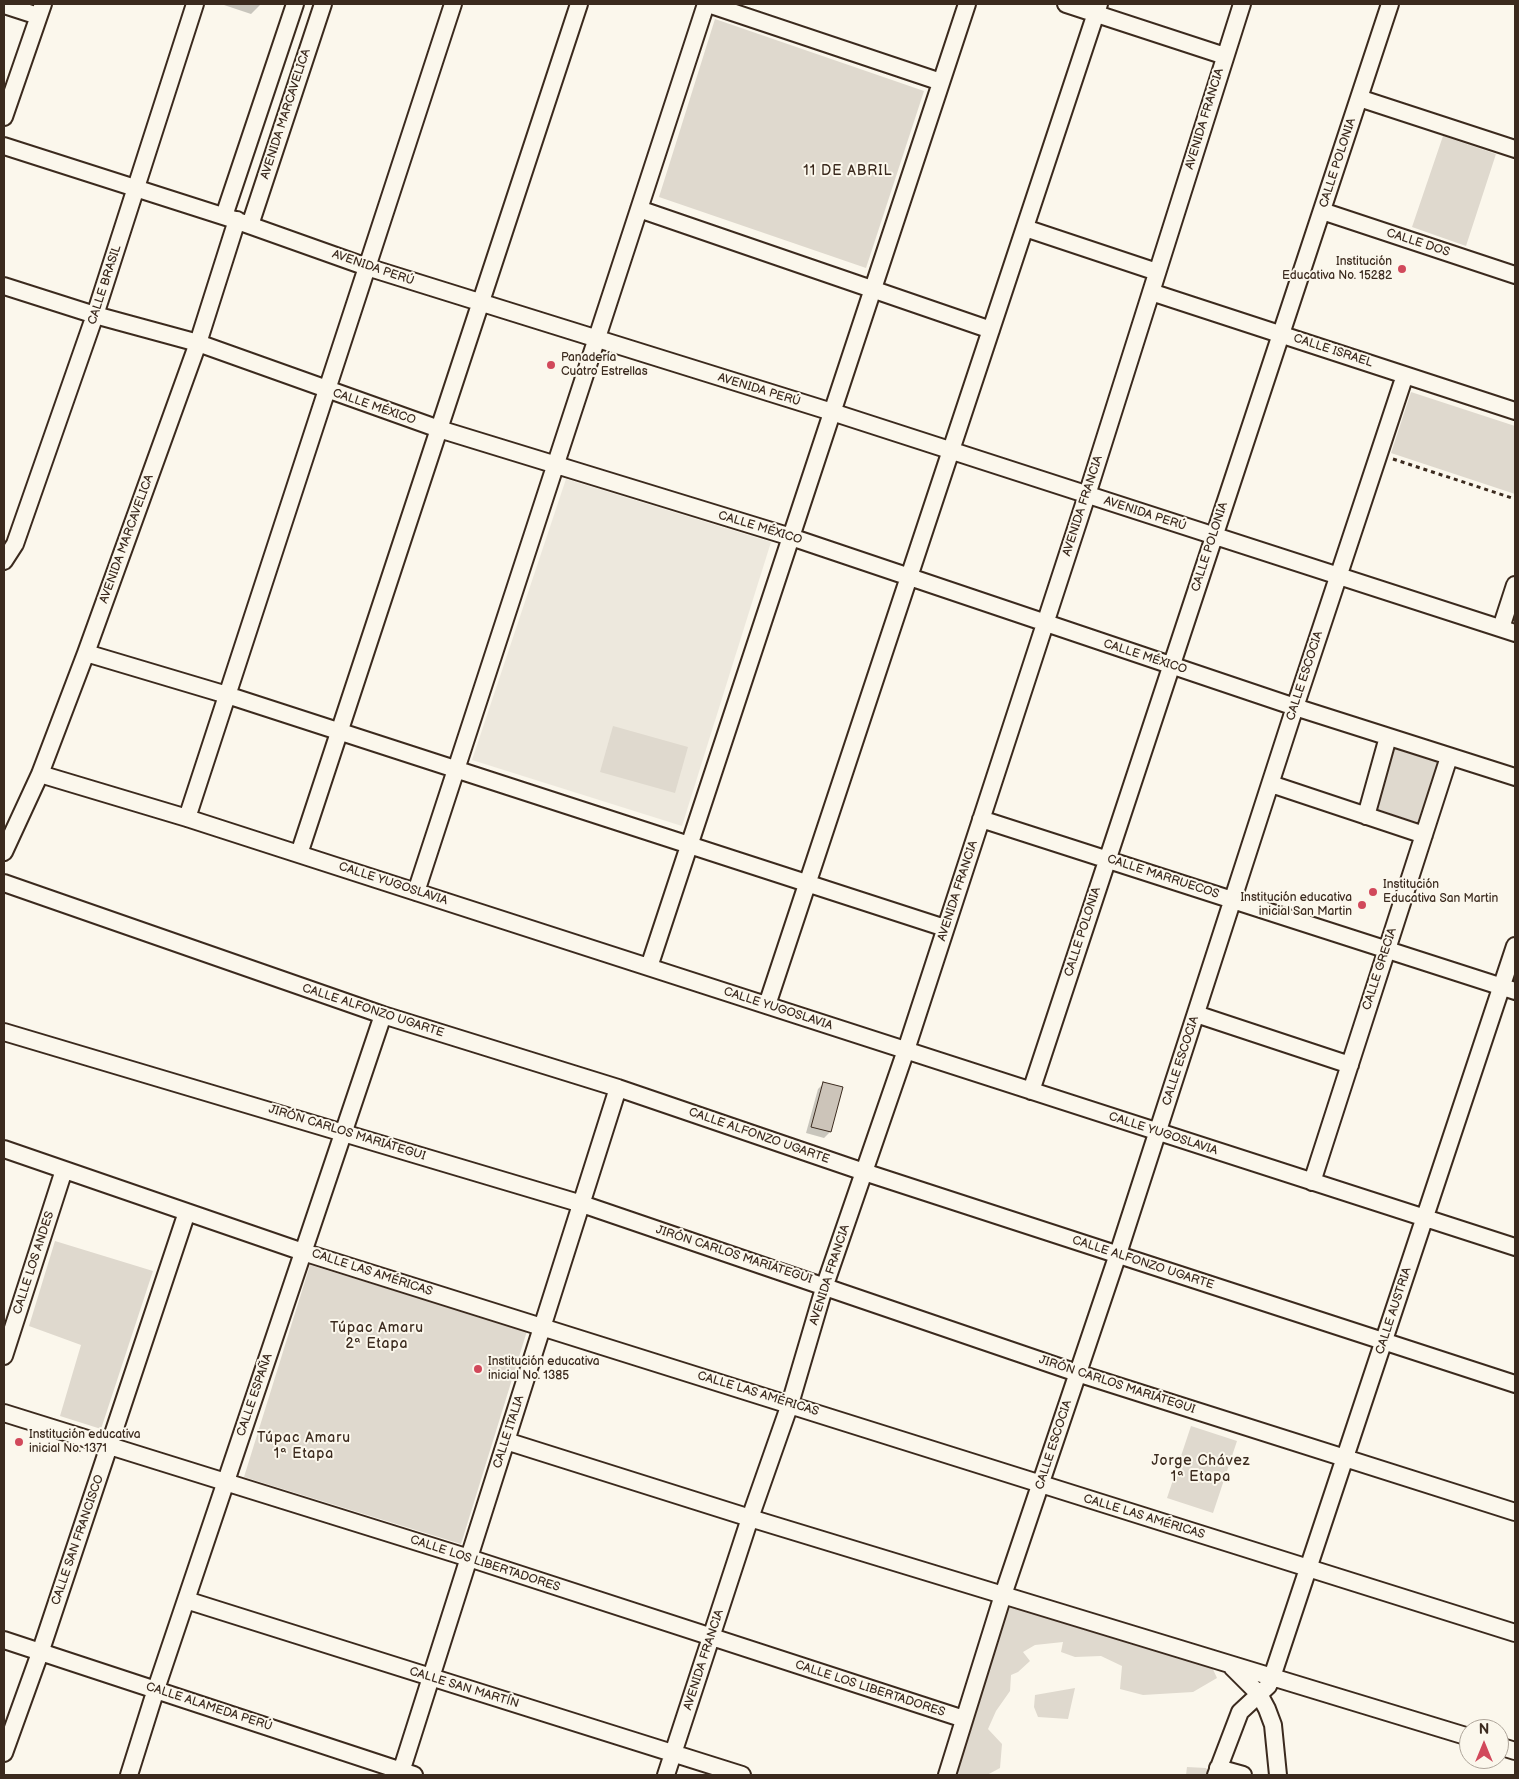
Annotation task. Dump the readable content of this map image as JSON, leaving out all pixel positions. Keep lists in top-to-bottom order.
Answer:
{
  "streets": {
    "street": [
      "AVENIDA MARCAVELICA",
      "AVENIDA FRANCIA",
      "CALLE POLONIA",
      "CALLE DOS",
      "AVENIDA PERÚ",
      "CALLE BRASIL",
      "CALLE ISRAEL",
      "CALLE MÉXICO",
      "CALLE ESCOCIA",
      "CALLE MARRUECOS",
      "CALLE YUGOSLAVIA",
      "CALLE GRECIA",
      "CALLE ALFONZO UGARTE",
      "JIRÓN CARLOS MARIÁTEGUI",
      "CALLE LOS ANDES",
      "CALLE LAS AMÉRICAS",
      "CALLE AUSTRIA",
      "CALLE ESPAÑA",
      "CALLE ITALIA",
      "CALLE SAN FRANCISCO",
      "CALLE LOS LIBERTADORES",
      "CALLE SAN MARTÍN",
      "CALLE ALAMEDA PERÚ"
    ]
  },
  "crossings": [
    ["AVENIDA MARCAVELICA", "AVENIDA PERÚ"],
    ["AVENIDA MARCAVELICA", "CALLE MÉXICO"],
    ["AVENIDA MARCAVELICA", "CALLE YUGOSLAVIA"],
    ["AVENIDA FRANCIA", "AVENIDA PERÚ"],
    ["AVENIDA FRANCIA", "CALLE ISRAEL"],
    ["AVENIDA FRANCIA", "CALLE MÉXICO"],
    ["AVENIDA FRANCIA", "CALLE MARRUECOS"],
    ["AVENIDA FRANCIA", "CALLE YUGOSLAVIA"],
    ["AVENIDA FRANCIA", "CALLE ALFONZO UGARTE"],
    ["AVENIDA FRANCIA", "JIRÓN CARLOS MARIÁTEGUI"],
    ["AVENIDA FRANCIA", "CALLE LAS AMÉRICAS"],
    ["AVENIDA FRANCIA", "CALLE LOS LIBERTADORES"],
    ["AVENIDA FRANCIA", "CALLE SAN MARTÍN"],
    ["CALLE POLONIA", "CALLE DOS"],
    ["CALLE POLONIA", "AVENIDA PERÚ"],
    ["CALLE POLONIA", "CALLE ISRAEL"],
    ["CALLE POLONIA", "CALLE MÉXICO"],
    ["CALLE POLONIA", "CALLE MARRUECOS"],
    ["CALLE POLONIA", "CALLE YUGOSLAVIA"],
    ["AVENIDA PERÚ", "CALLE BRASIL"],
    ["AVENIDA PERÚ", "CALLE ESCOCIA"],
    ["CALLE BRASIL", "CALLE MÉXICO"],
    ["CALLE ISRAEL", "CALLE ESCOCIA"],
    ["CALLE MÉXICO", "CALLE ESCOCIA"],
    ["CALLE MÉXICO", "CALLE GRECIA"],
    ["CALLE ESCOCIA", "CALLE MARRUECOS"],
    ["CALLE ESCOCIA", "CALLE YUGOSLAVIA"],
    ["CALLE ESCOCIA", "CALLE ALFONZO UGARTE"],
    ["CALLE ESCOCIA", "JIRÓN CARLOS MARIÁTEGUI"],
    ["CALLE ESCOCIA", "CALLE LAS AMÉRICAS"],
    ["CALLE ESCOCIA", "CALLE LOS LIBERTADORES"],
    ["CALLE MARRUECOS", "CALLE GRECIA"],
    ["CALLE MARRUECOS", "CALLE AUSTRIA"],
    ["CALLE YUGOSLAVIA", "CALLE GRECIA"],
    ["CALLE YUGOSLAVIA", "CALLE AUSTRIA"],
    ["CALLE ALFONZO UGARTE", "CALLE AUSTRIA"],
    ["CALLE ALFONZO UGARTE", "CALLE ESPAÑA"],
    ["CALLE ALFONZO UGARTE", "CALLE ITALIA"],
    ["JIRÓN CARLOS MARIÁTEGUI", "CALLE AUSTRIA"],
    ["JIRÓN CARLOS MARIÁTEGUI", "CALLE ESPAÑA"],
    ["JIRÓN CARLOS MARIÁTEGUI", "CALLE ITALIA"],
    ["CALLE LOS ANDES", "CALLE LAS AMÉRICAS"],
    ["CALLE LAS AMÉRICAS", "CALLE AUSTRIA"],
    ["CALLE LAS AMÉRICAS", "CALLE ESPAÑA"],
    ["CALLE LAS AMÉRICAS", "CALLE ITALIA"],
    ["CALLE LAS AMÉRICAS", "CALLE SAN FRANCISCO"],
    ["CALLE ESPAÑA", "CALLE LOS LIBERTADORES"],
    ["CALLE ESPAÑA", "CALLE SAN MARTÍN"],
    ["CALLE ESPAÑA", "CALLE ALAMEDA PERÚ"],
    ["CALLE ITALIA", "CALLE LOS LIBERTADORES"],
    ["CALLE ITALIA", "CALLE SAN MARTÍN"],
    ["CALLE ITALIA", "CALLE ALAMEDA PERÚ"],
    ["CALLE SAN FRANCISCO", "CALLE LOS LIBERTADORES"],
    ["CALLE SAN FRANCISCO", "CALLE ALAMEDA PERÚ"]
  ],
  "districts": [
    "11 DE ABRIL",
    "Túpac Amaru 2ª Etapa",
    "Túpac Amaru 1ª Etapa",
    "Jorge Chávez 1ª Etapa"
  ],
  "places": [
    "Institución Educativa No. 15282",
    "Panadería Cuatro Estrellas",
    "Institución Educativa San Martin",
    "Institución educativa inicial San Martin",
    "Institución educativa inicial No. 1385",
    "Institución educativa inicial No. 1371"
  ],
  "north": "top"
}
